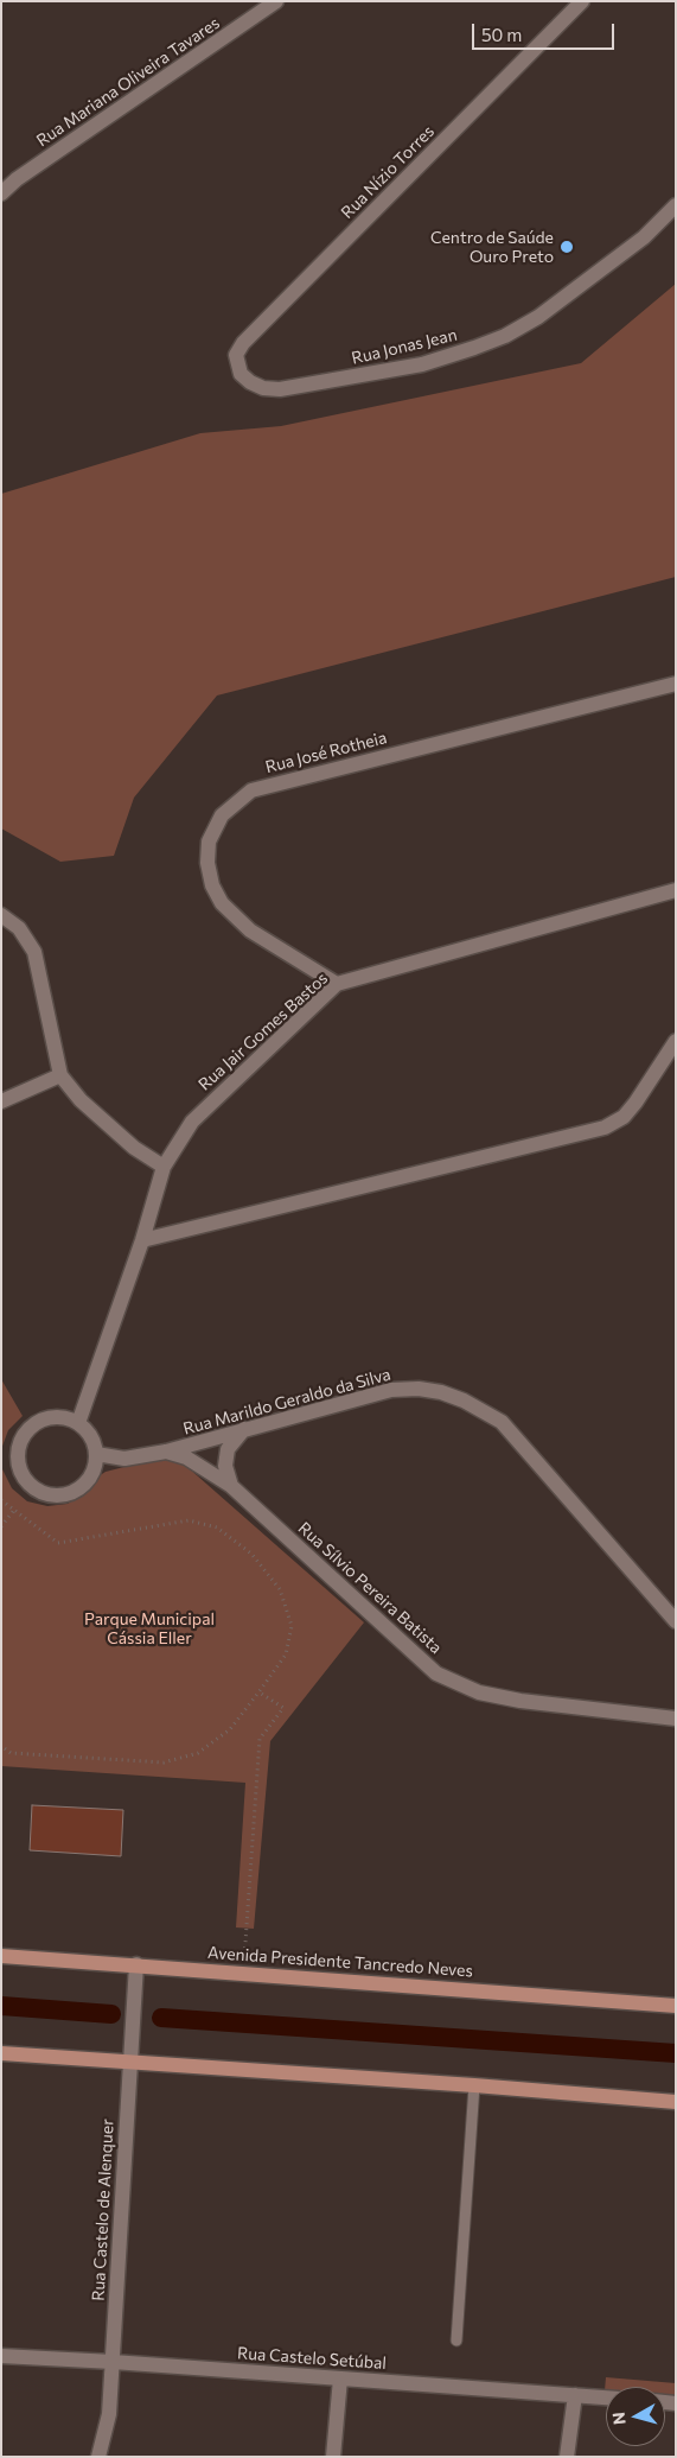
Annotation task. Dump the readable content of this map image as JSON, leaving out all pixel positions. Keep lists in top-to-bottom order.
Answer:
{
  "streets": {
    "main road": ["Avenida Presidente Tancredo Neves"],
    "street": [
      "Rua Mariana Oliveira Tavares",
      "Rua Nízio Torres",
      "Rua Jonas Jean",
      "Rua José Rotheia",
      "Rua Jair Gomes Bastos",
      "Rua Marildo Geraldo da Silva",
      "Rua Sílvio Pereira Batista",
      "Rua Castelo de Alenquer",
      "Rua Castelo Setúbal"
    ]
  },
  "crossings": [
    ["Rua Nízio Torres", "Rua Jonas Jean"],
    ["Rua José Rotheia", "Rua Jair Gomes Bastos"],
    ["Rua Jair Gomes Bastos", "Rua Marildo Geraldo da Silva"],
    ["Rua Marildo Geraldo da Silva", "Rua Sílvio Pereira Batista"],
    ["Avenida Presidente Tancredo Neves", "Rua Castelo de Alenquer"],
    ["Rua Castelo de Alenquer", "Rua Castelo Setúbal"]
  ],
  "parks": ["Parque Municipal Cássia Eller"],
  "places": ["Centro de Saúde Ouro Preto"],
  "scale_bar": "50 m",
  "north": "left"
}
